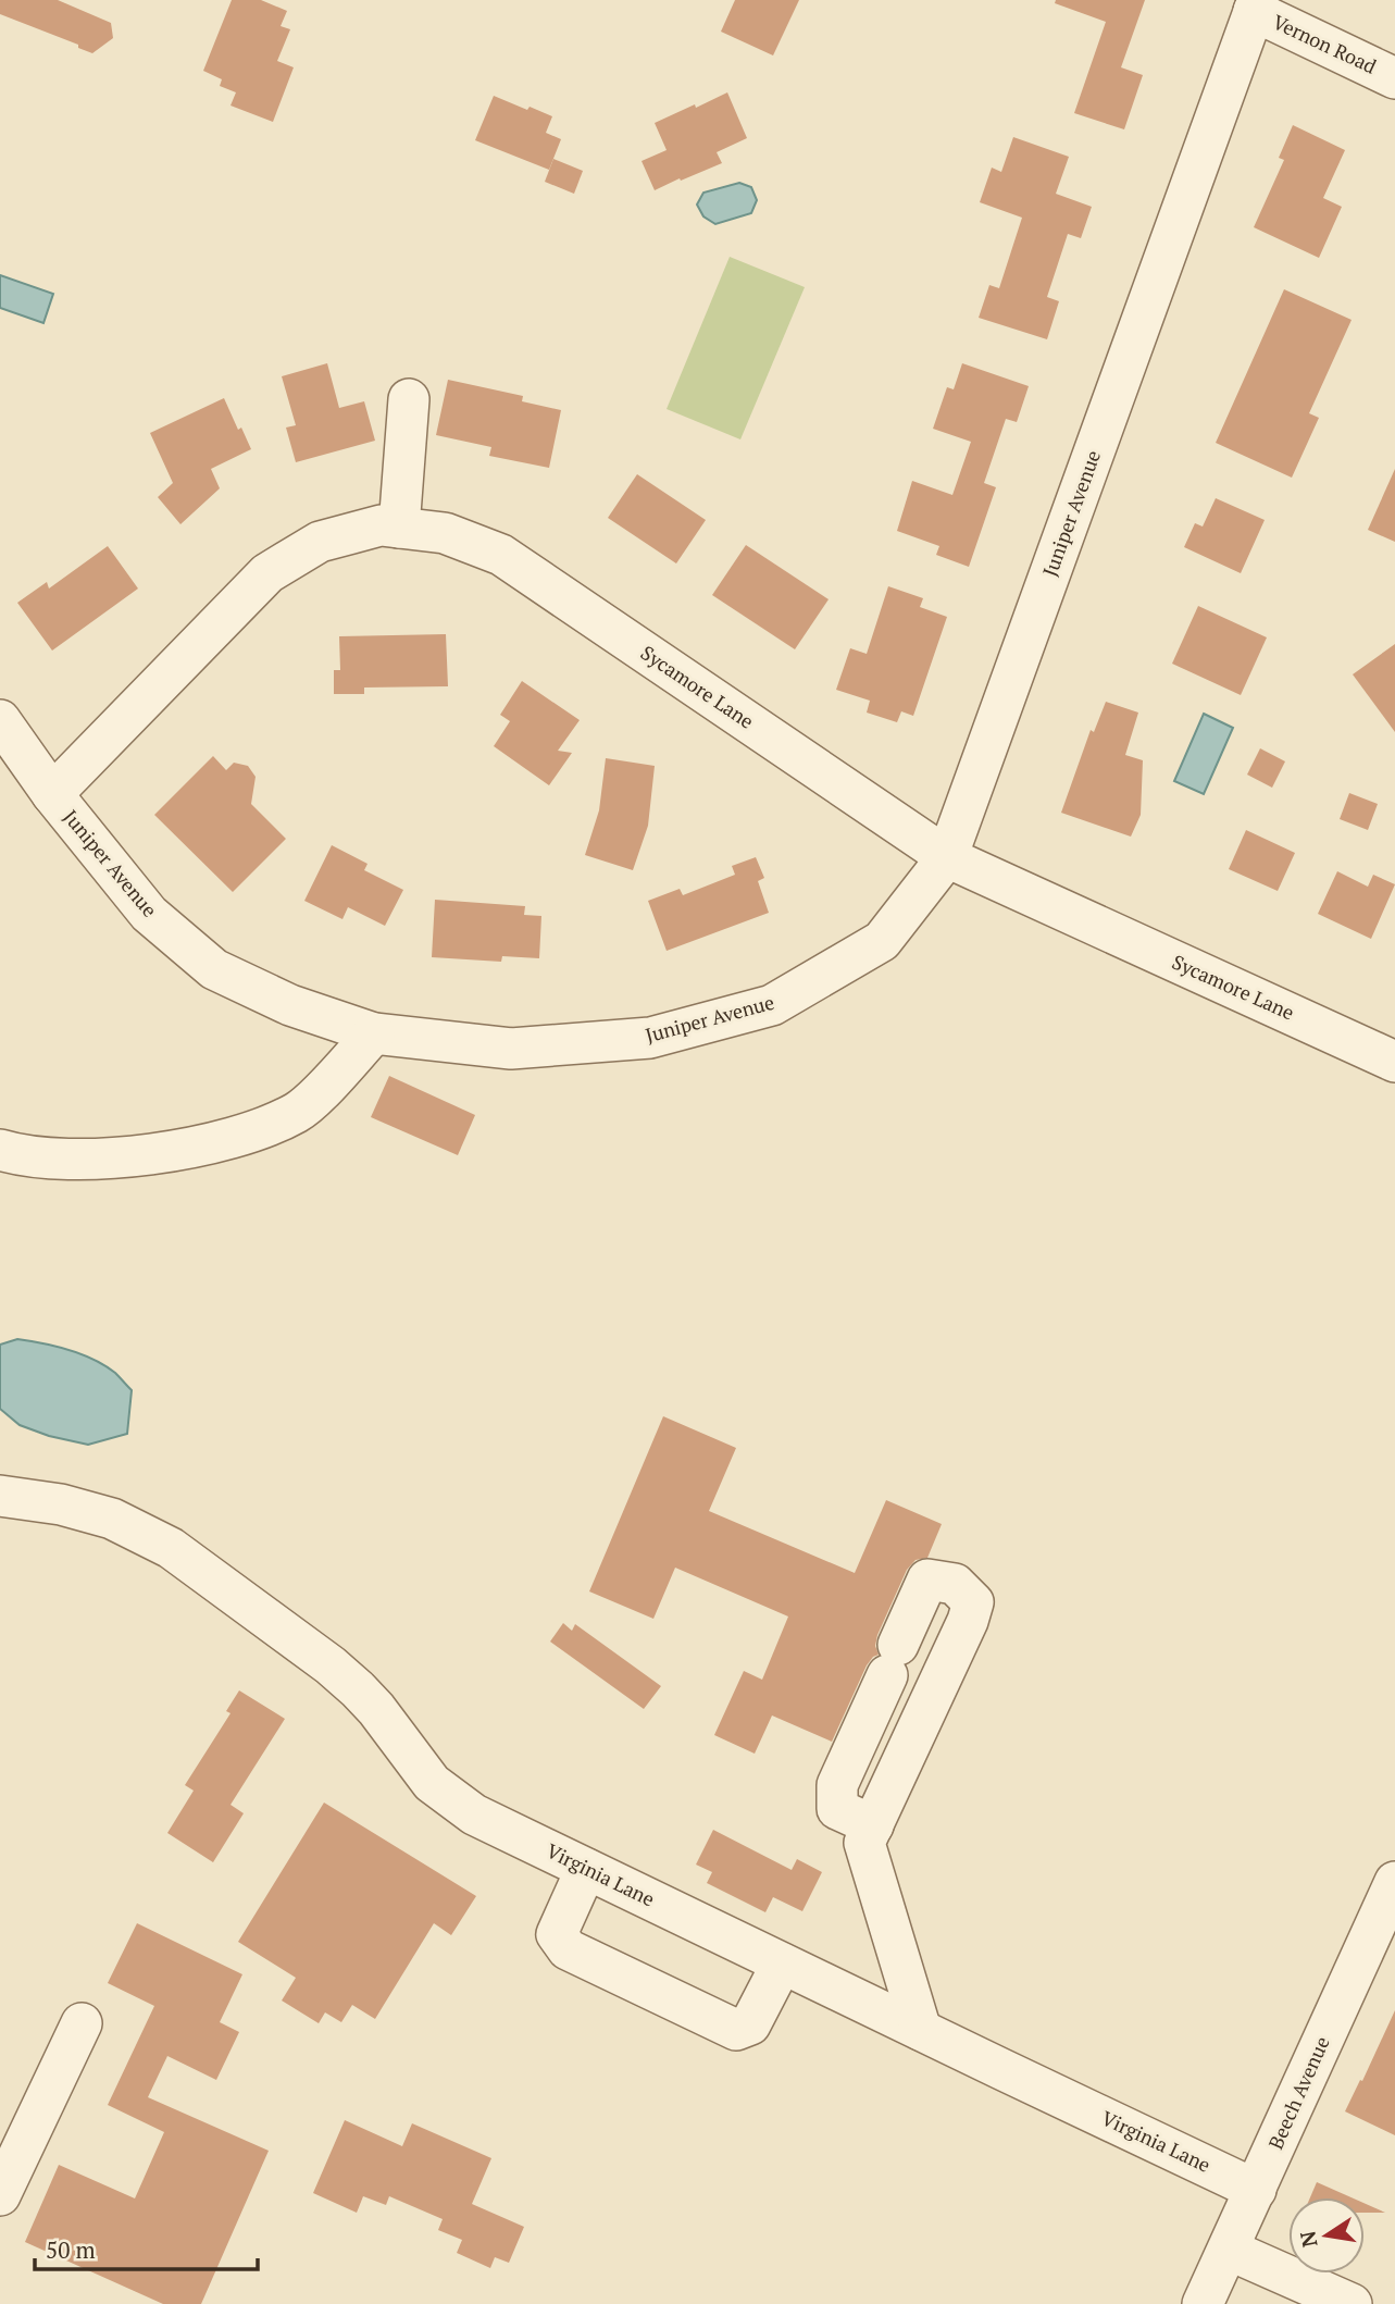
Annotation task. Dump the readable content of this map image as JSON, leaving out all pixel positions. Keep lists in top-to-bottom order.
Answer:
{
  "streets": {
    "street": [
      "Vernon Road",
      "Juniper Avenue",
      "Sycamore Lane",
      "Virginia Lane",
      "Beech Avenue"
    ]
  },
  "crossings": [
    ["Vernon Road", "Juniper Avenue"],
    ["Juniper Avenue", "Sycamore Lane"],
    ["Virginia Lane", "Beech Avenue"]
  ],
  "scale_bar": "50 m",
  "north": "left"
}
